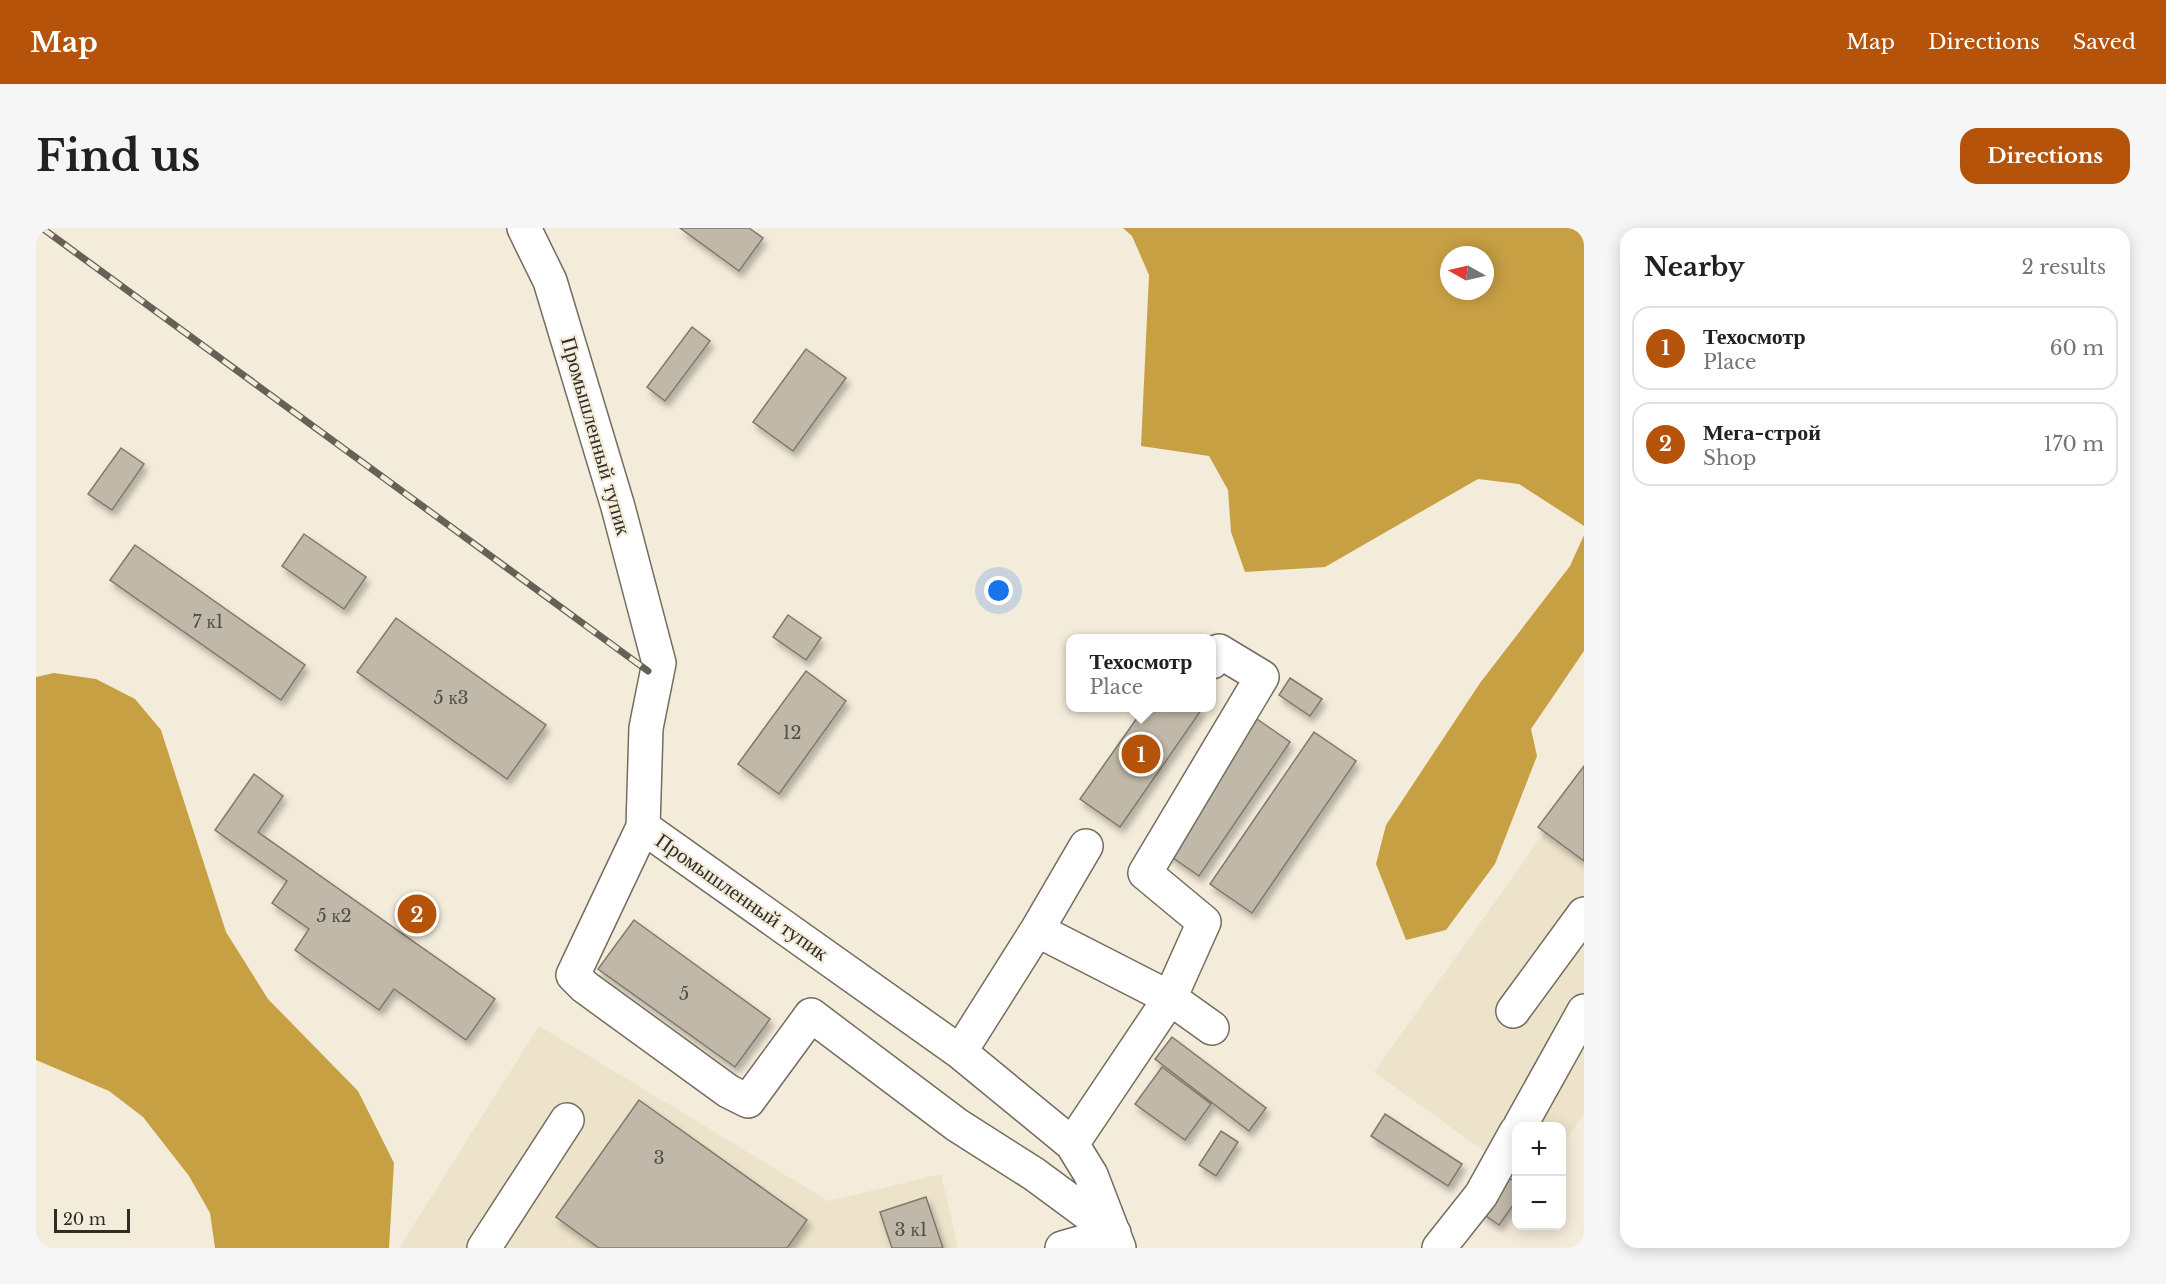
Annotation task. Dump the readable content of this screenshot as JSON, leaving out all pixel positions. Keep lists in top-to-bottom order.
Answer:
{
  "streets": {
    "street": ["Промышленный тупик"]
  },
  "house_numbers": [
    "7 к1",
    "5 к3",
    "12",
    "5 к2",
    "5",
    "3",
    "3 к1"
  ],
  "scale_bar": "20 m",
  "north": "left",
  "page": {
    "header": "Map",
    "nav": ["Map", "Directions", "Saved"],
    "buttons": "Directions",
    "title": "Find us",
    "heading": ["Nearby", "2 results"],
    "list": [
      {
        "mark": "1",
        "name": "Техосмотр",
        "note": "Place",
        "value": "60 m"
      },
      {
        "mark": "2",
        "name": "Мега-строй",
        "note": "Shop",
        "value": "170 m"
      }
    ],
    "popup": ["Техосмотр", "Place"],
    "pins": ["1", "2"],
    "map_buttons": ["+", "−"],
    "scale": "20 m"
  }
}
